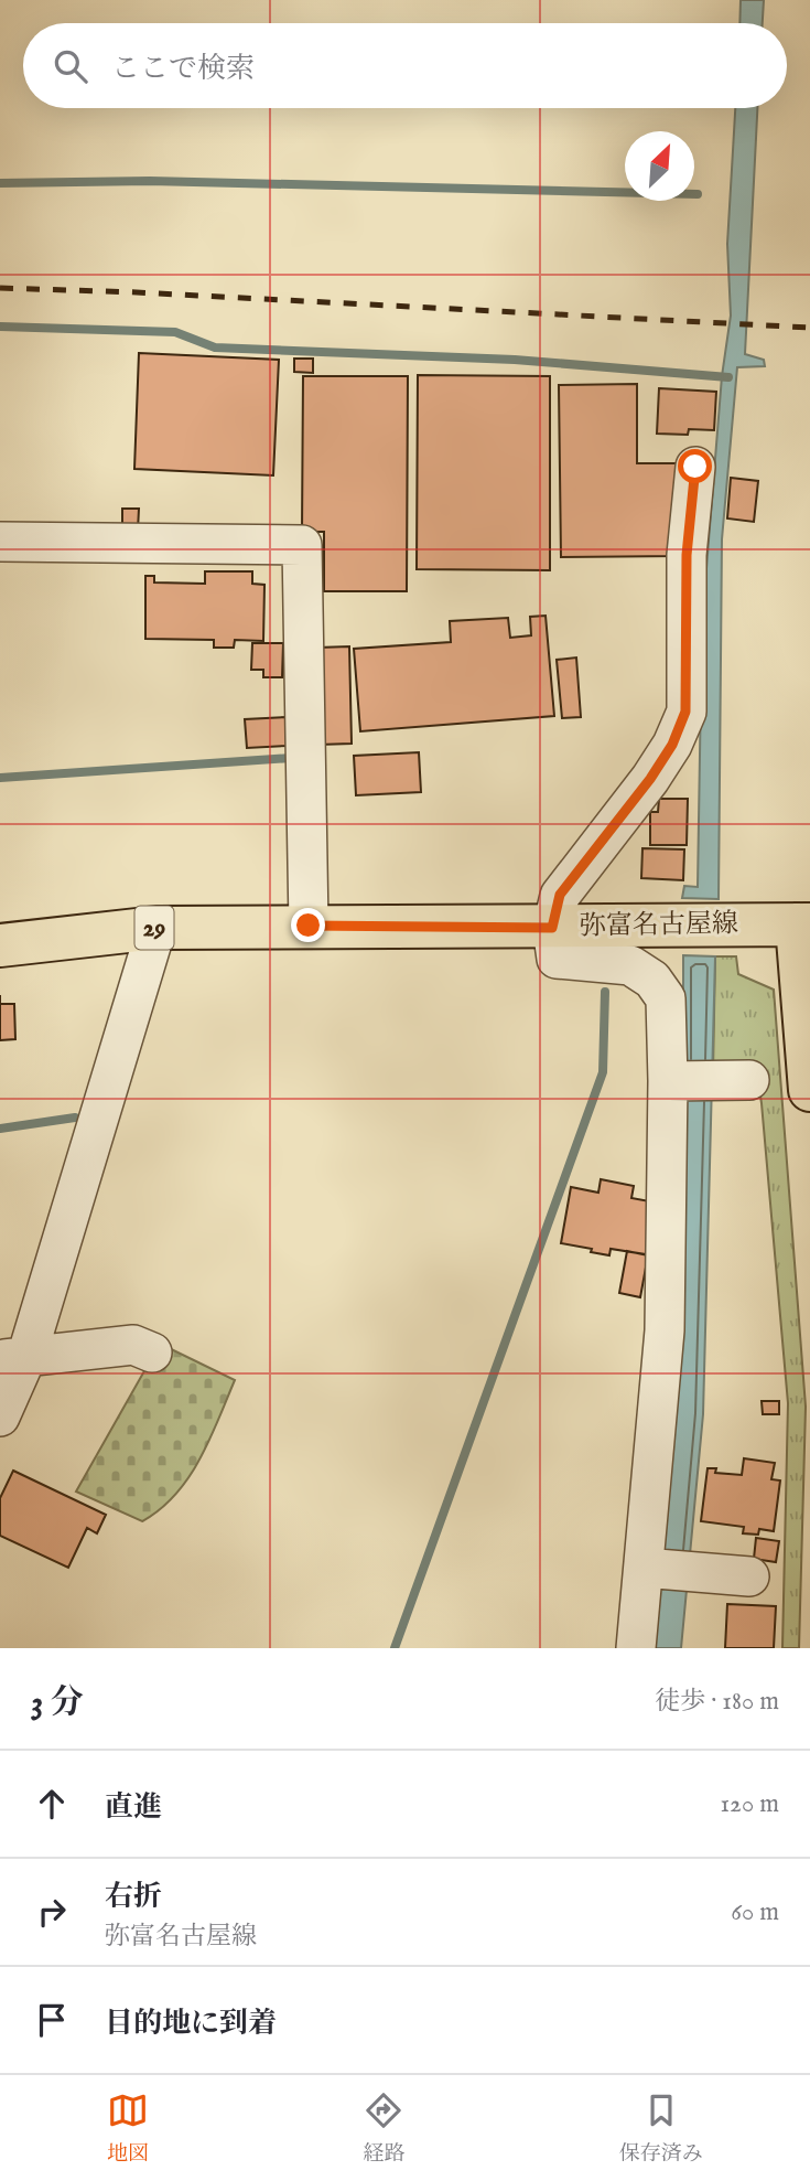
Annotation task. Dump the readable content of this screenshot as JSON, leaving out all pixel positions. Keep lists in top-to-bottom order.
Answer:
{
  "streets": {
    "main road": ["弥富名古屋線", "29"]
  },
  "north": "top right",
  "page": {
    "search": "ここで検索",
    "heading": ["3 分", "徒歩 · 180 m"],
    "list": [
      ["直進", "120 m"],
      ["右折", "弥富名古屋線", "60 m"],
      "目的地に到着"
    ],
    "nav": ["地図", "経路", "保存済み"]
  }
}
